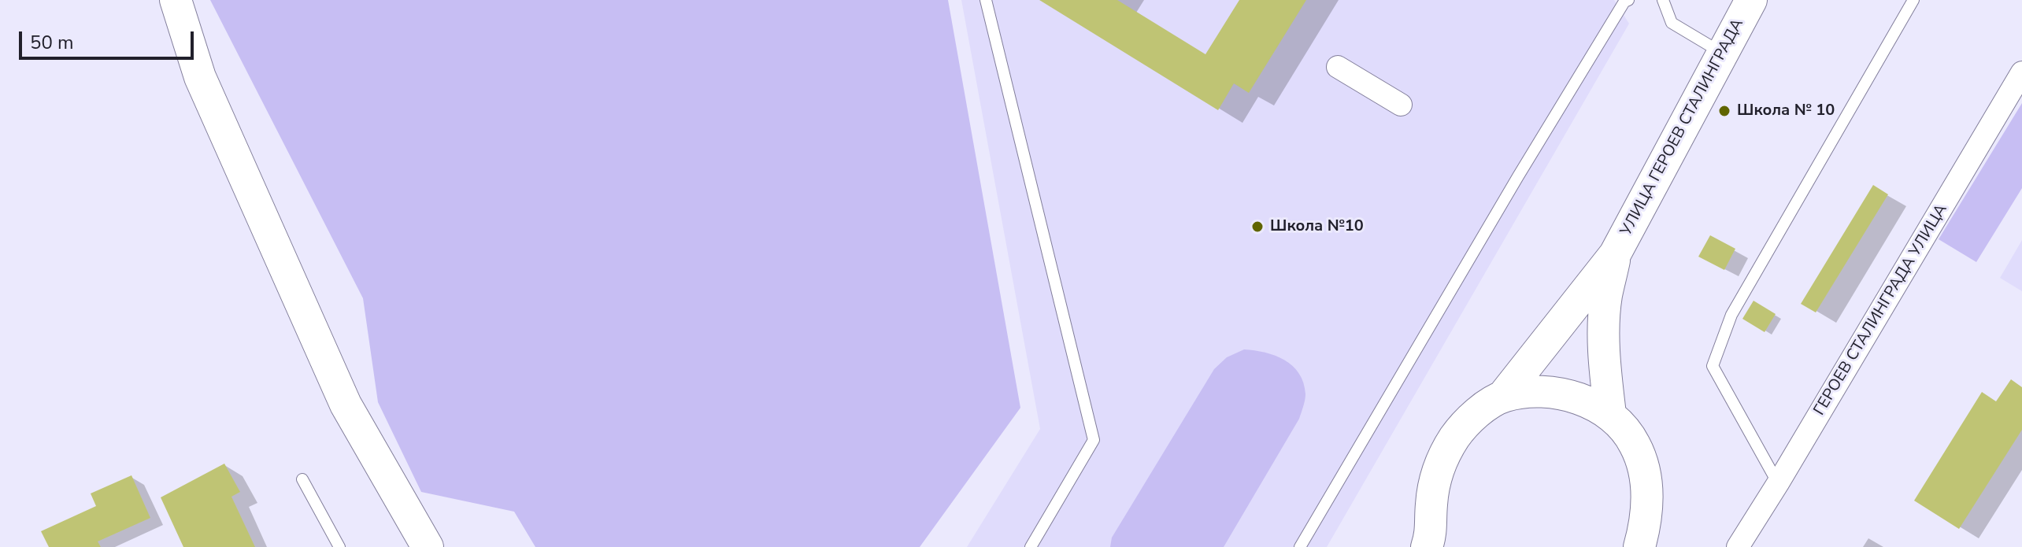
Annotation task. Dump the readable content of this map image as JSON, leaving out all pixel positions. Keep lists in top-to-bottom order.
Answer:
{
  "streets": {
    "main road": ["УЛИЦА ГЕРОЕВ СТАЛИНГРАДА"],
    "street": ["ГЕРОЕВ СТАЛИНГРАДА УЛИЦА"]
  },
  "places": ["Школа № 10", "Школа №10"],
  "scale_bar": "50 m"
}
